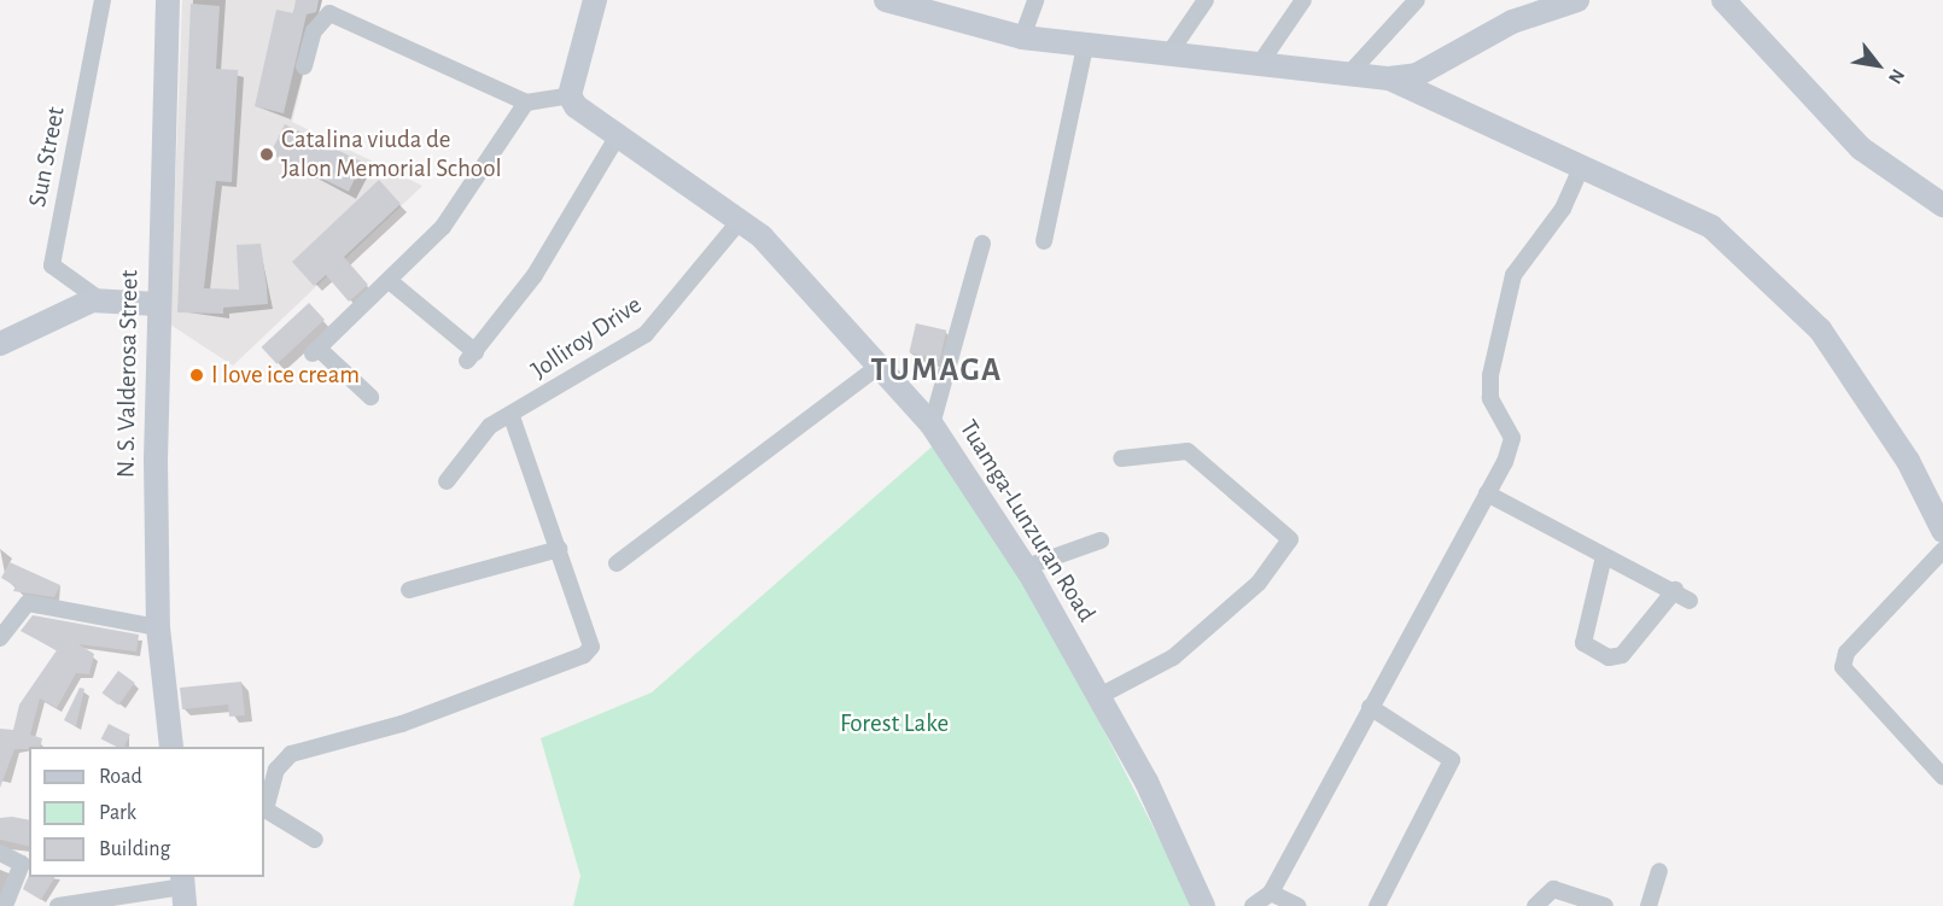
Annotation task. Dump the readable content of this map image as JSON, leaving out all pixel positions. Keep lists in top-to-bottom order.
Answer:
{
  "streets": {
    "street": [
      "Sun Street",
      "Jolliroy Drive",
      "N. S. Valderosa Street",
      "Tuamga-Lunzuran Road"
    ]
  },
  "crossings": [
    ["Jolliroy Drive", "Tuamga-Lunzuran Road"]
  ],
  "districts": ["TUMAGA"],
  "parks": ["Forest Lake"],
  "places": ["Catalina viuda de Jalon Memorial School", "I love ice cream"],
  "legend": ["Road", "Park", "Building"],
  "north": "bottom right"
}
